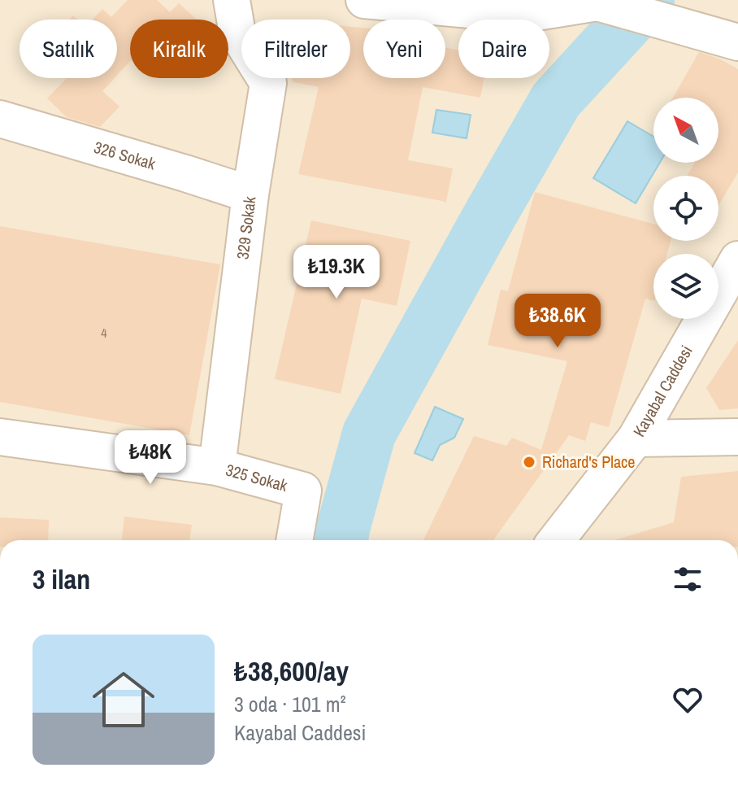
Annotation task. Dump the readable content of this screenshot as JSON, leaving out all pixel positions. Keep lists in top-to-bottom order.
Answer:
{
  "streets": {
    "street": [
      "326 Sokak",
      "329 Sokak",
      "Kayabal Caddesi",
      "325 Sokak"
    ]
  },
  "crossings": [
    ["326 Sokak", "329 Sokak"],
    ["329 Sokak", "325 Sokak"]
  ],
  "places": ["Richard's Place"],
  "house_numbers": ["4"],
  "north": "top left",
  "page": {
    "chip": [
      "Satılık",
      "Kiralık",
      "Filtreler",
      "Yeni",
      "Daire"
    ],
    "price": ["₺19.3K", "₺38.6K", "₺48K"],
    "heading": "3 ilan",
    "list": [
      {
        "name": "₺38,600/ay",
        "note": "3 oda · 101 m² · Kayabal Caddesi"
      }
    ]
  }
}
